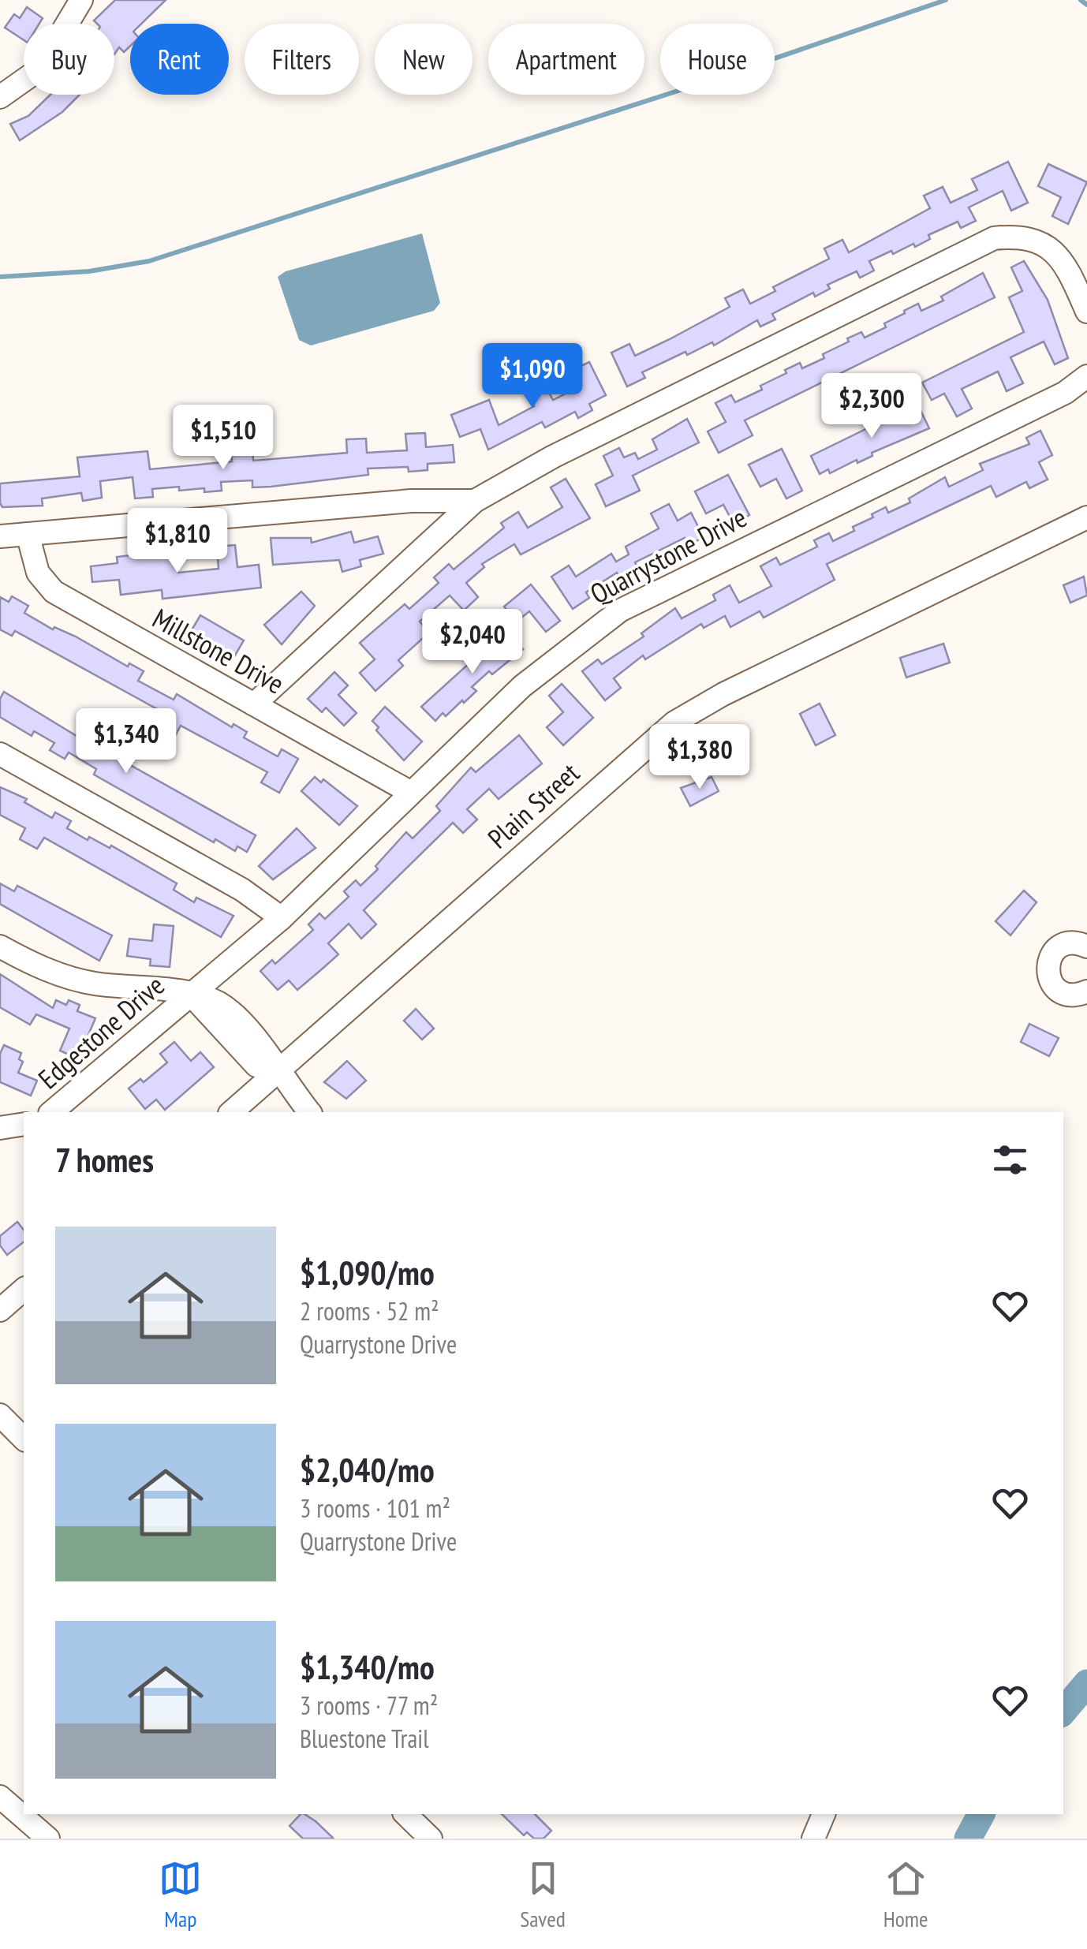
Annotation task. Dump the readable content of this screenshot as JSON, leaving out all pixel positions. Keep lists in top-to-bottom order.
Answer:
{
  "streets": {
    "street": [
      "Quarrystone Drive",
      "Millstone Drive",
      "Plain Street",
      "Edgestone Drive"
    ]
  },
  "crossings": [
    ["Quarrystone Drive", "Millstone Drive"],
    ["Quarrystone Drive", "Edgestone Drive"]
  ],
  "page": {
    "chip": [
      "Buy",
      "Rent",
      "Filters",
      "New",
      "Apartment",
      "House"
    ],
    "price": [
      "$1,090",
      "$2,300",
      "$1,510",
      "$1,810",
      "$2,040",
      "$1,340",
      "$1,380"
    ],
    "heading": "7 homes",
    "list": [
      {
        "name": "$1,090/mo",
        "note": "2 rooms · 52 m² · Quarrystone Drive"
      },
      {
        "name": "$2,040/mo",
        "note": "3 rooms · 101 m² · Quarrystone Drive"
      },
      {
        "name": "$1,340/mo",
        "note": "3 rooms · 77 m² · Bluestone Trail"
      }
    ],
    "tabs": ["Map", "Saved", "Home"]
  }
}
